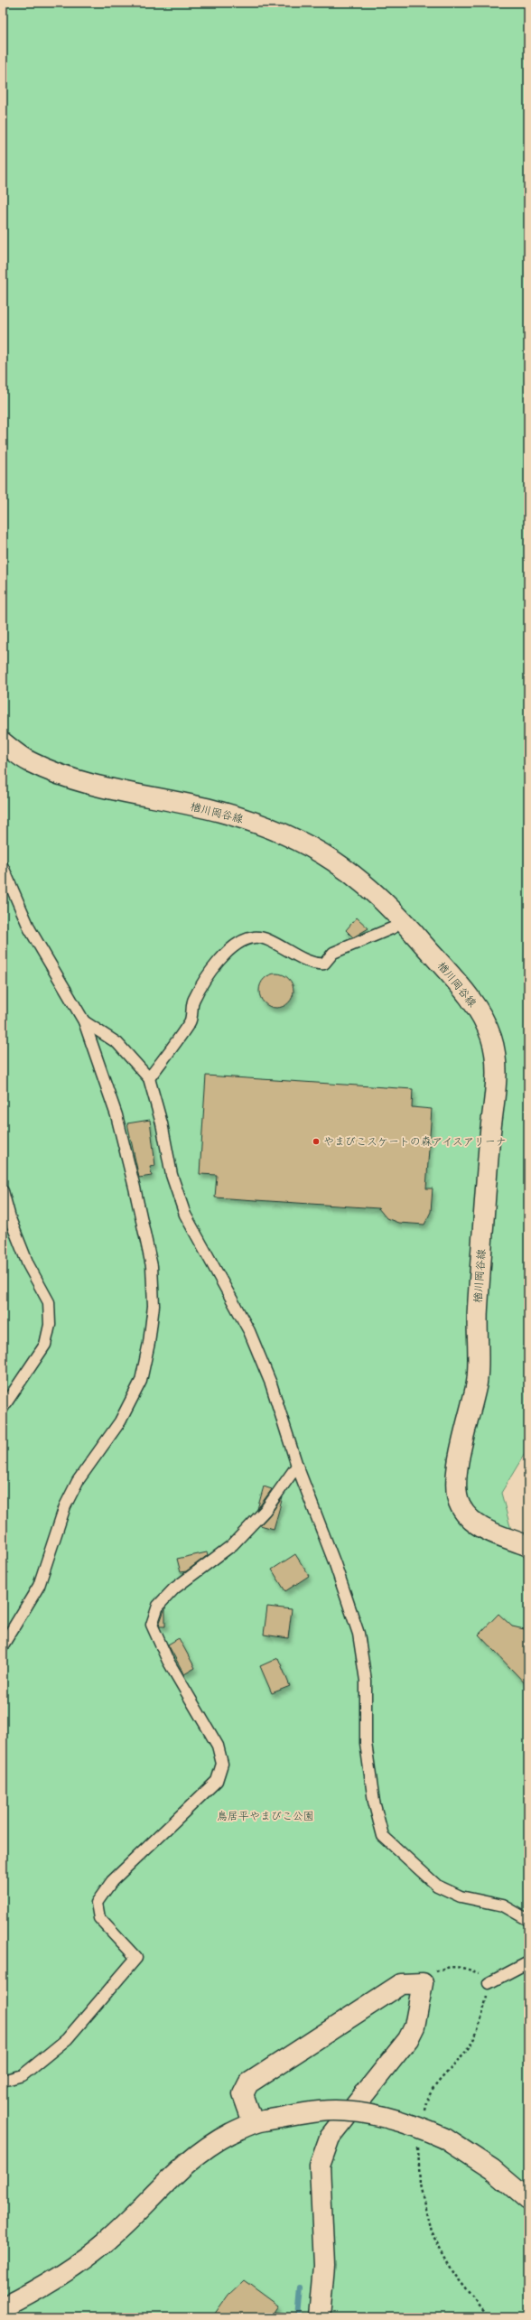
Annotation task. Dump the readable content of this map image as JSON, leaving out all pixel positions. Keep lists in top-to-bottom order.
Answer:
{
  "streets": {
    "street": ["楢川岡谷線"]
  },
  "parks": ["鳥居平やまびこ公園"],
  "places": ["やまびこスケートの森アイスアリーナ"]
}
